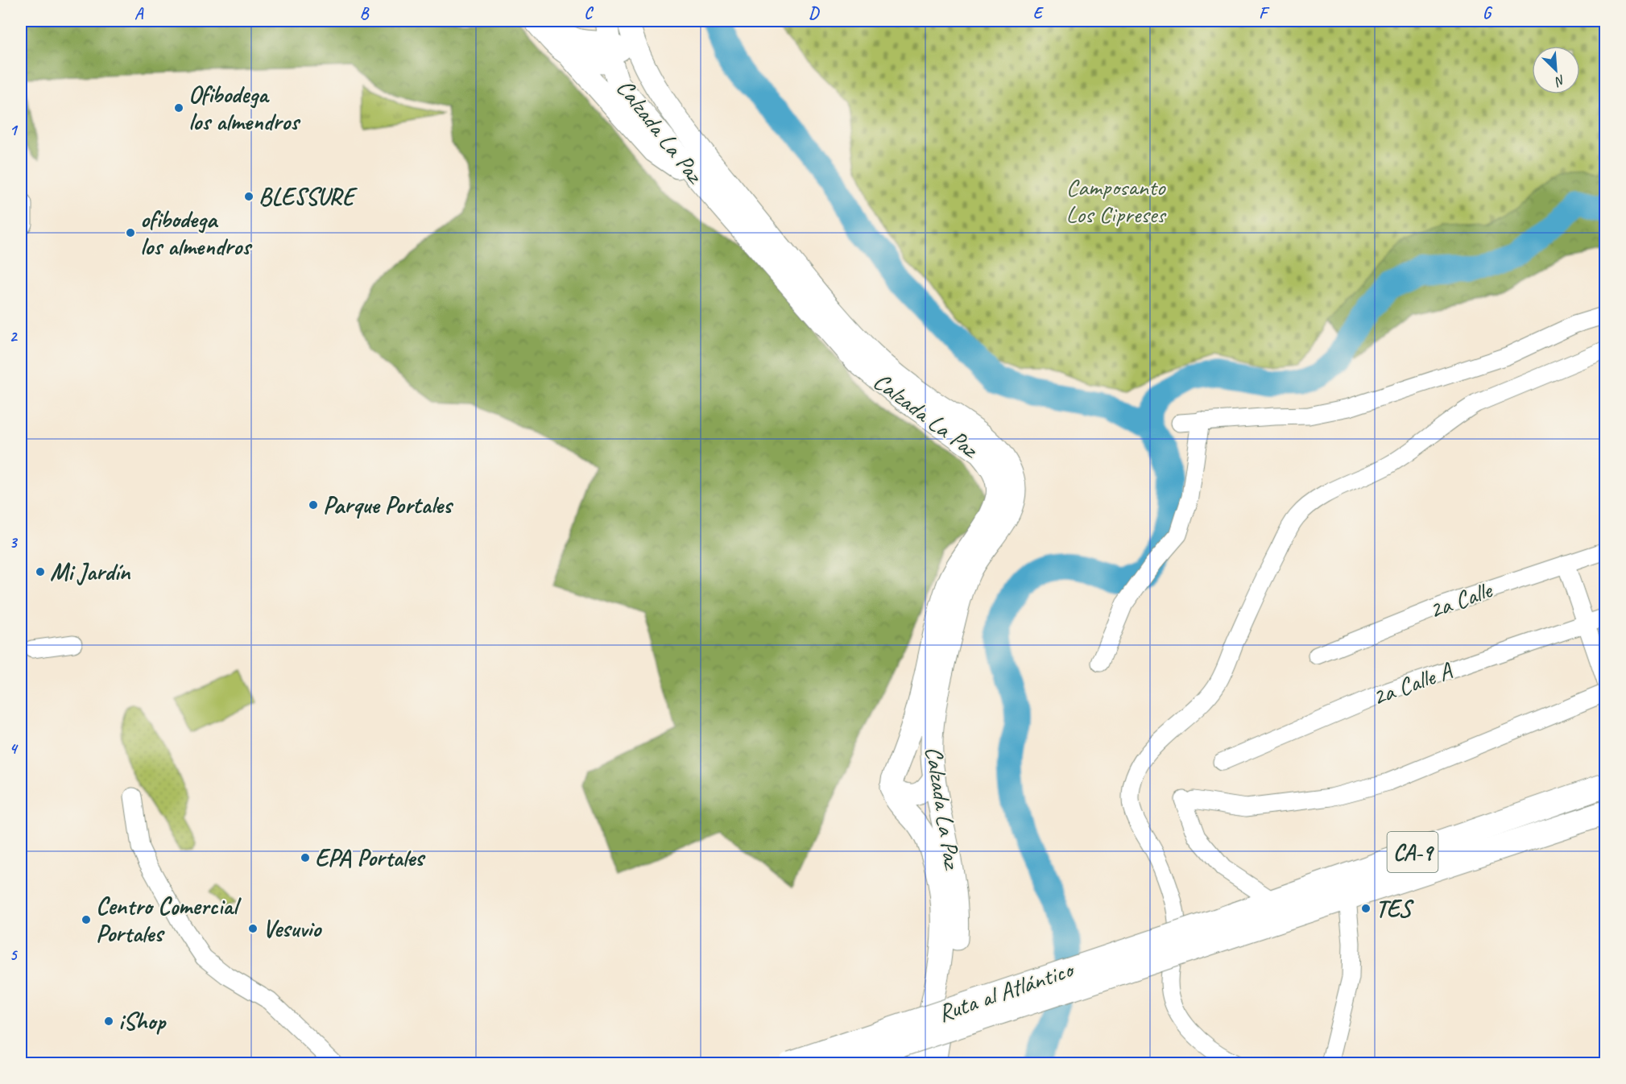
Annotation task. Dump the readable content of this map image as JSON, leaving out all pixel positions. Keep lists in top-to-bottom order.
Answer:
{
  "streets": {
    "highway": ["CA-9", "Ruta al Atlántico"],
    "main road": ["Calzada La Paz"],
    "street": ["2a Calle", "2a Calle A"]
  },
  "crossings": [
    ["CA-9", "Ruta al Atlántico"]
  ],
  "parks": ["Camposanto Los Cipreses"],
  "places": [
    "Ofibodega los almendros",
    "BLESSURE",
    "ofibodega los almendros",
    "Parque Portales",
    "Mi Jardín",
    "EPA Portales",
    "TES",
    "Centro Comercial Portales",
    "Vesuvio",
    "iShop"
  ],
  "north": "bottom right",
  "grid": {
    "columns": [
      "A",
      "B",
      "C",
      "D",
      "E",
      "F",
      "G"
    ],
    "rows": [
      "1",
      "2",
      "3",
      "4",
      "5"
    ]
  }
}
